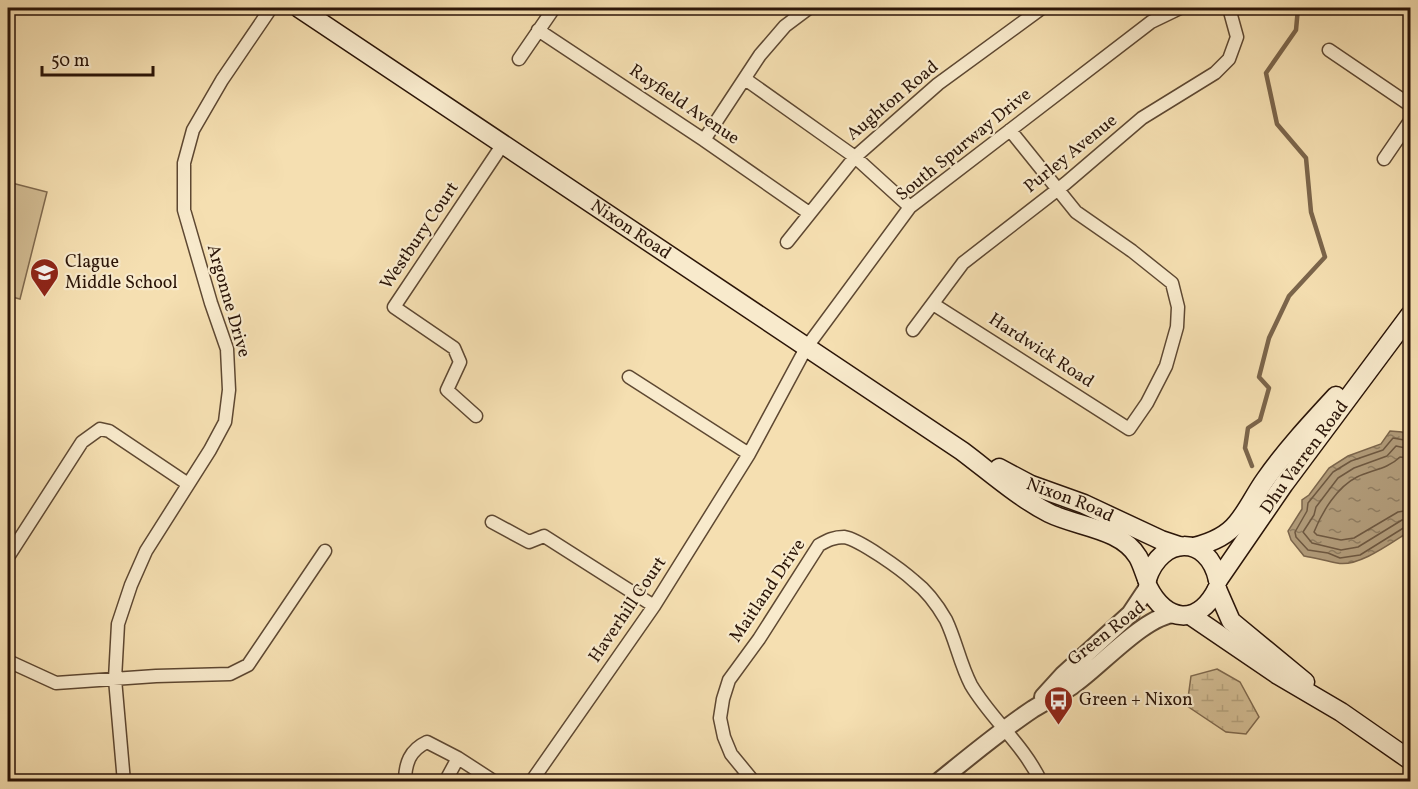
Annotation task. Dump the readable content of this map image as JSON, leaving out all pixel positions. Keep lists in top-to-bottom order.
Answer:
{
  "streets": {
    "main road": ["Nixon Road", "Dhu Varren Road"],
    "street": [
      "Aughton Road",
      "Rayfield Avenue",
      "South Spurway Drive",
      "Purley Avenue",
      "Westbury Court",
      "Argonne Drive",
      "Hardwick Road",
      "Maitland Drive",
      "Haverhill Court",
      "Green Road"
    ]
  },
  "crossings": [
    ["Aughton Road", "Rayfield Avenue"],
    ["South Spurway Drive", "Nixon Road"],
    ["South Spurway Drive", "Haverhill Court"],
    ["Purley Avenue", "Hardwick Road"],
    ["Nixon Road", "Westbury Court"],
    ["Nixon Road", "Dhu Varren Road"],
    ["Nixon Road", "Haverhill Court"],
    ["Nixon Road", "Green Road"],
    ["Dhu Varren Road", "Green Road"],
    ["Maitland Drive", "Green Road"]
  ],
  "places": {
    "school or university": ["Clague Middle School"],
    "bus stop": ["Green + Nixon"]
  },
  "scale_bar": "50 m"
}
